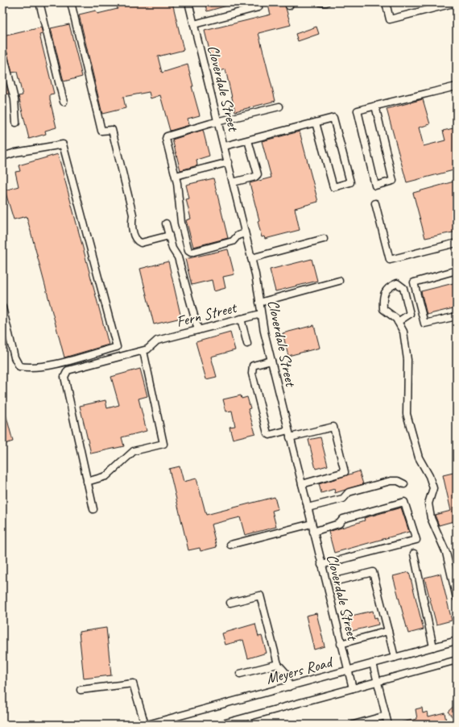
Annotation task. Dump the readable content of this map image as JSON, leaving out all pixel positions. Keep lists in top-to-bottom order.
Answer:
{
  "streets": {
    "street": ["Cloverdale Street", "Fern Street", "Meyers Road"]
  },
  "crossings": [
    ["Cloverdale Street", "Fern Street"],
    ["Cloverdale Street", "Meyers Road"]
  ]
}
